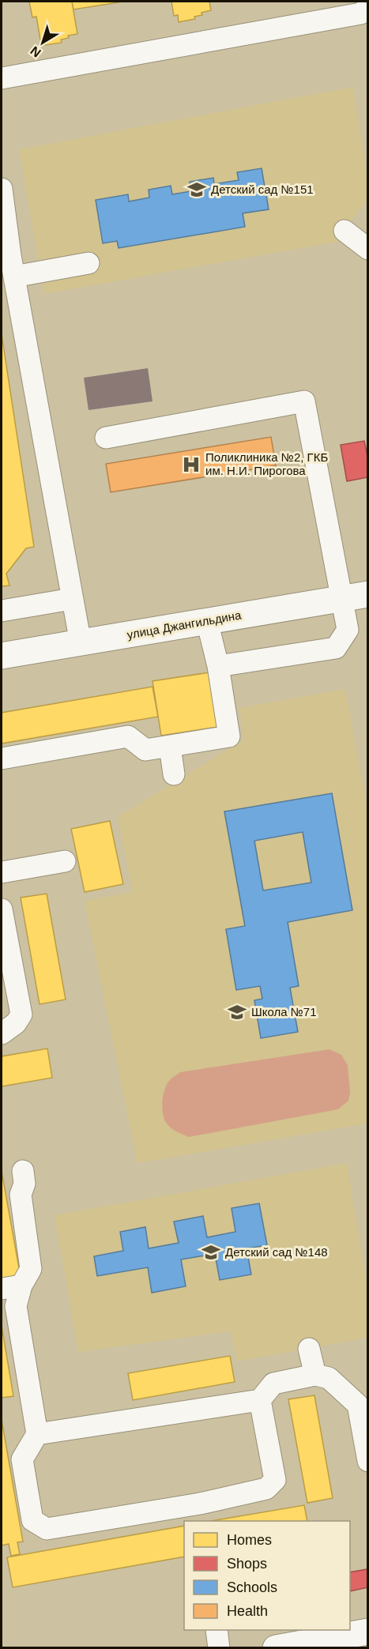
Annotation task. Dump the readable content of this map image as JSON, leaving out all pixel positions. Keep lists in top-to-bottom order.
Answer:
{
  "streets": {
    "main road": ["улица Джангильдина"]
  },
  "places": {
    "school or university": ["Детский сад №151", "Школа №71", "Детский сад №148"],
    "hospital": ["Поликлиника №2, ГКБ им. Н.И. Пирогова"]
  },
  "legend": [
    "Homes",
    "Shops",
    "Schools",
    "Health"
  ],
  "north": "bottom left"
}
